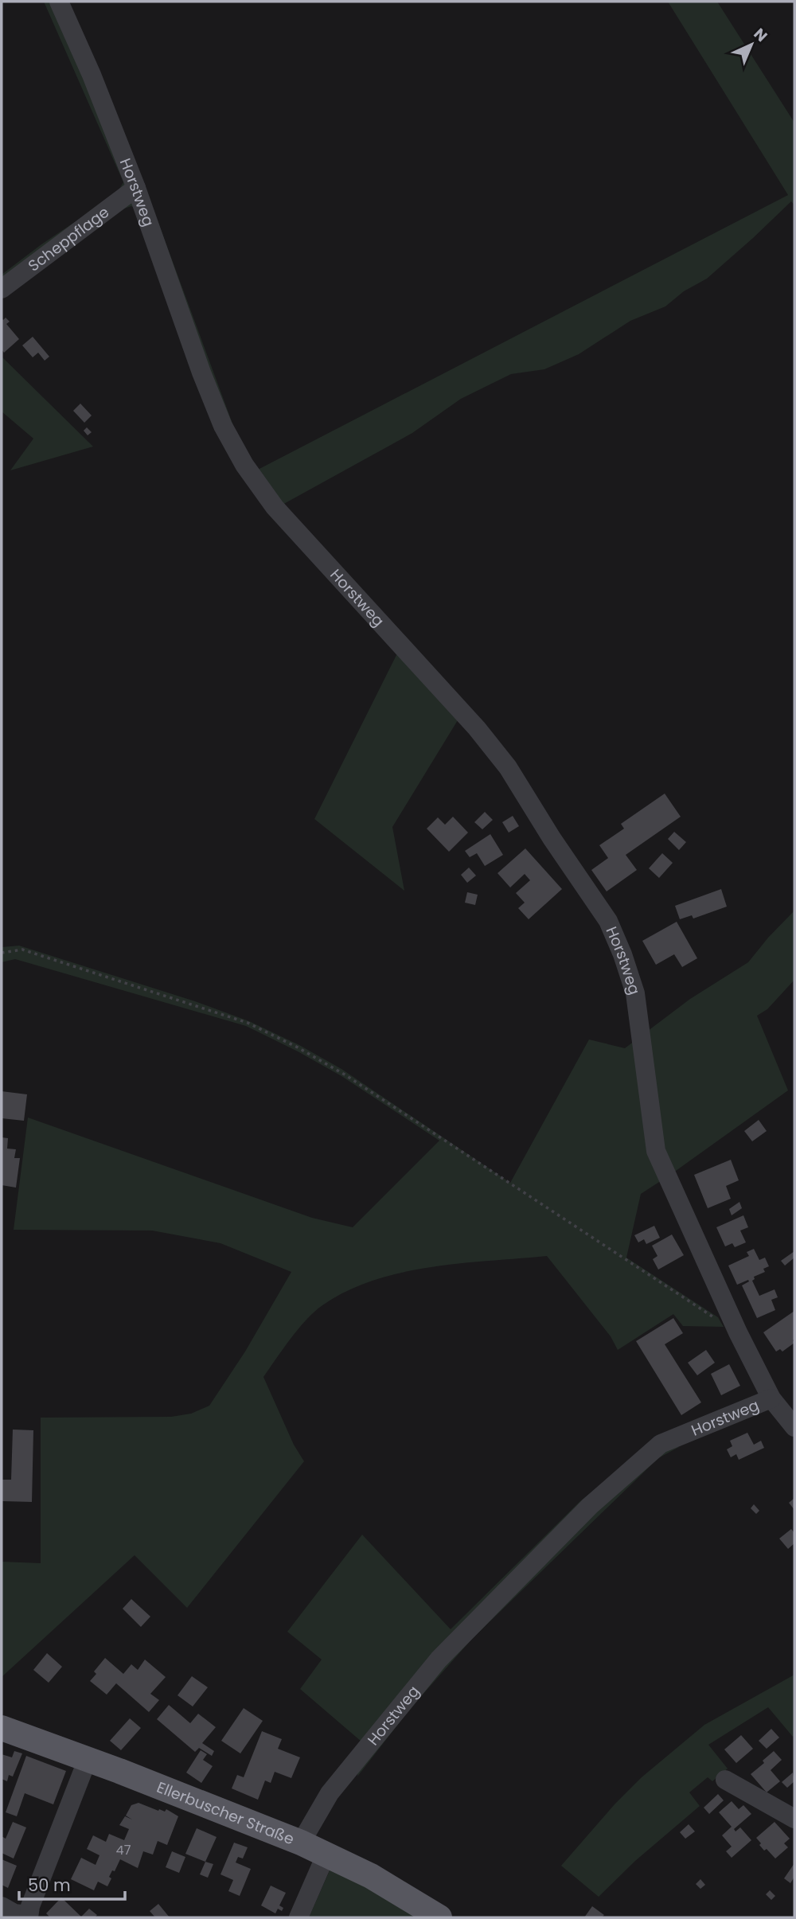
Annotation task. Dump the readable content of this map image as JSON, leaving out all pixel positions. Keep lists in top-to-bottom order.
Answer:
{
  "streets": {
    "main road": ["Ellerbuscher Straße"],
    "street": ["Horstweg", "Scheppflage"]
  },
  "crossings": [
    ["Horstweg", "Scheppflage"],
    ["Horstweg", "Ellerbuscher Straße"]
  ],
  "house_numbers": ["47"],
  "scale_bar": "50 m",
  "north": "top right"
}
